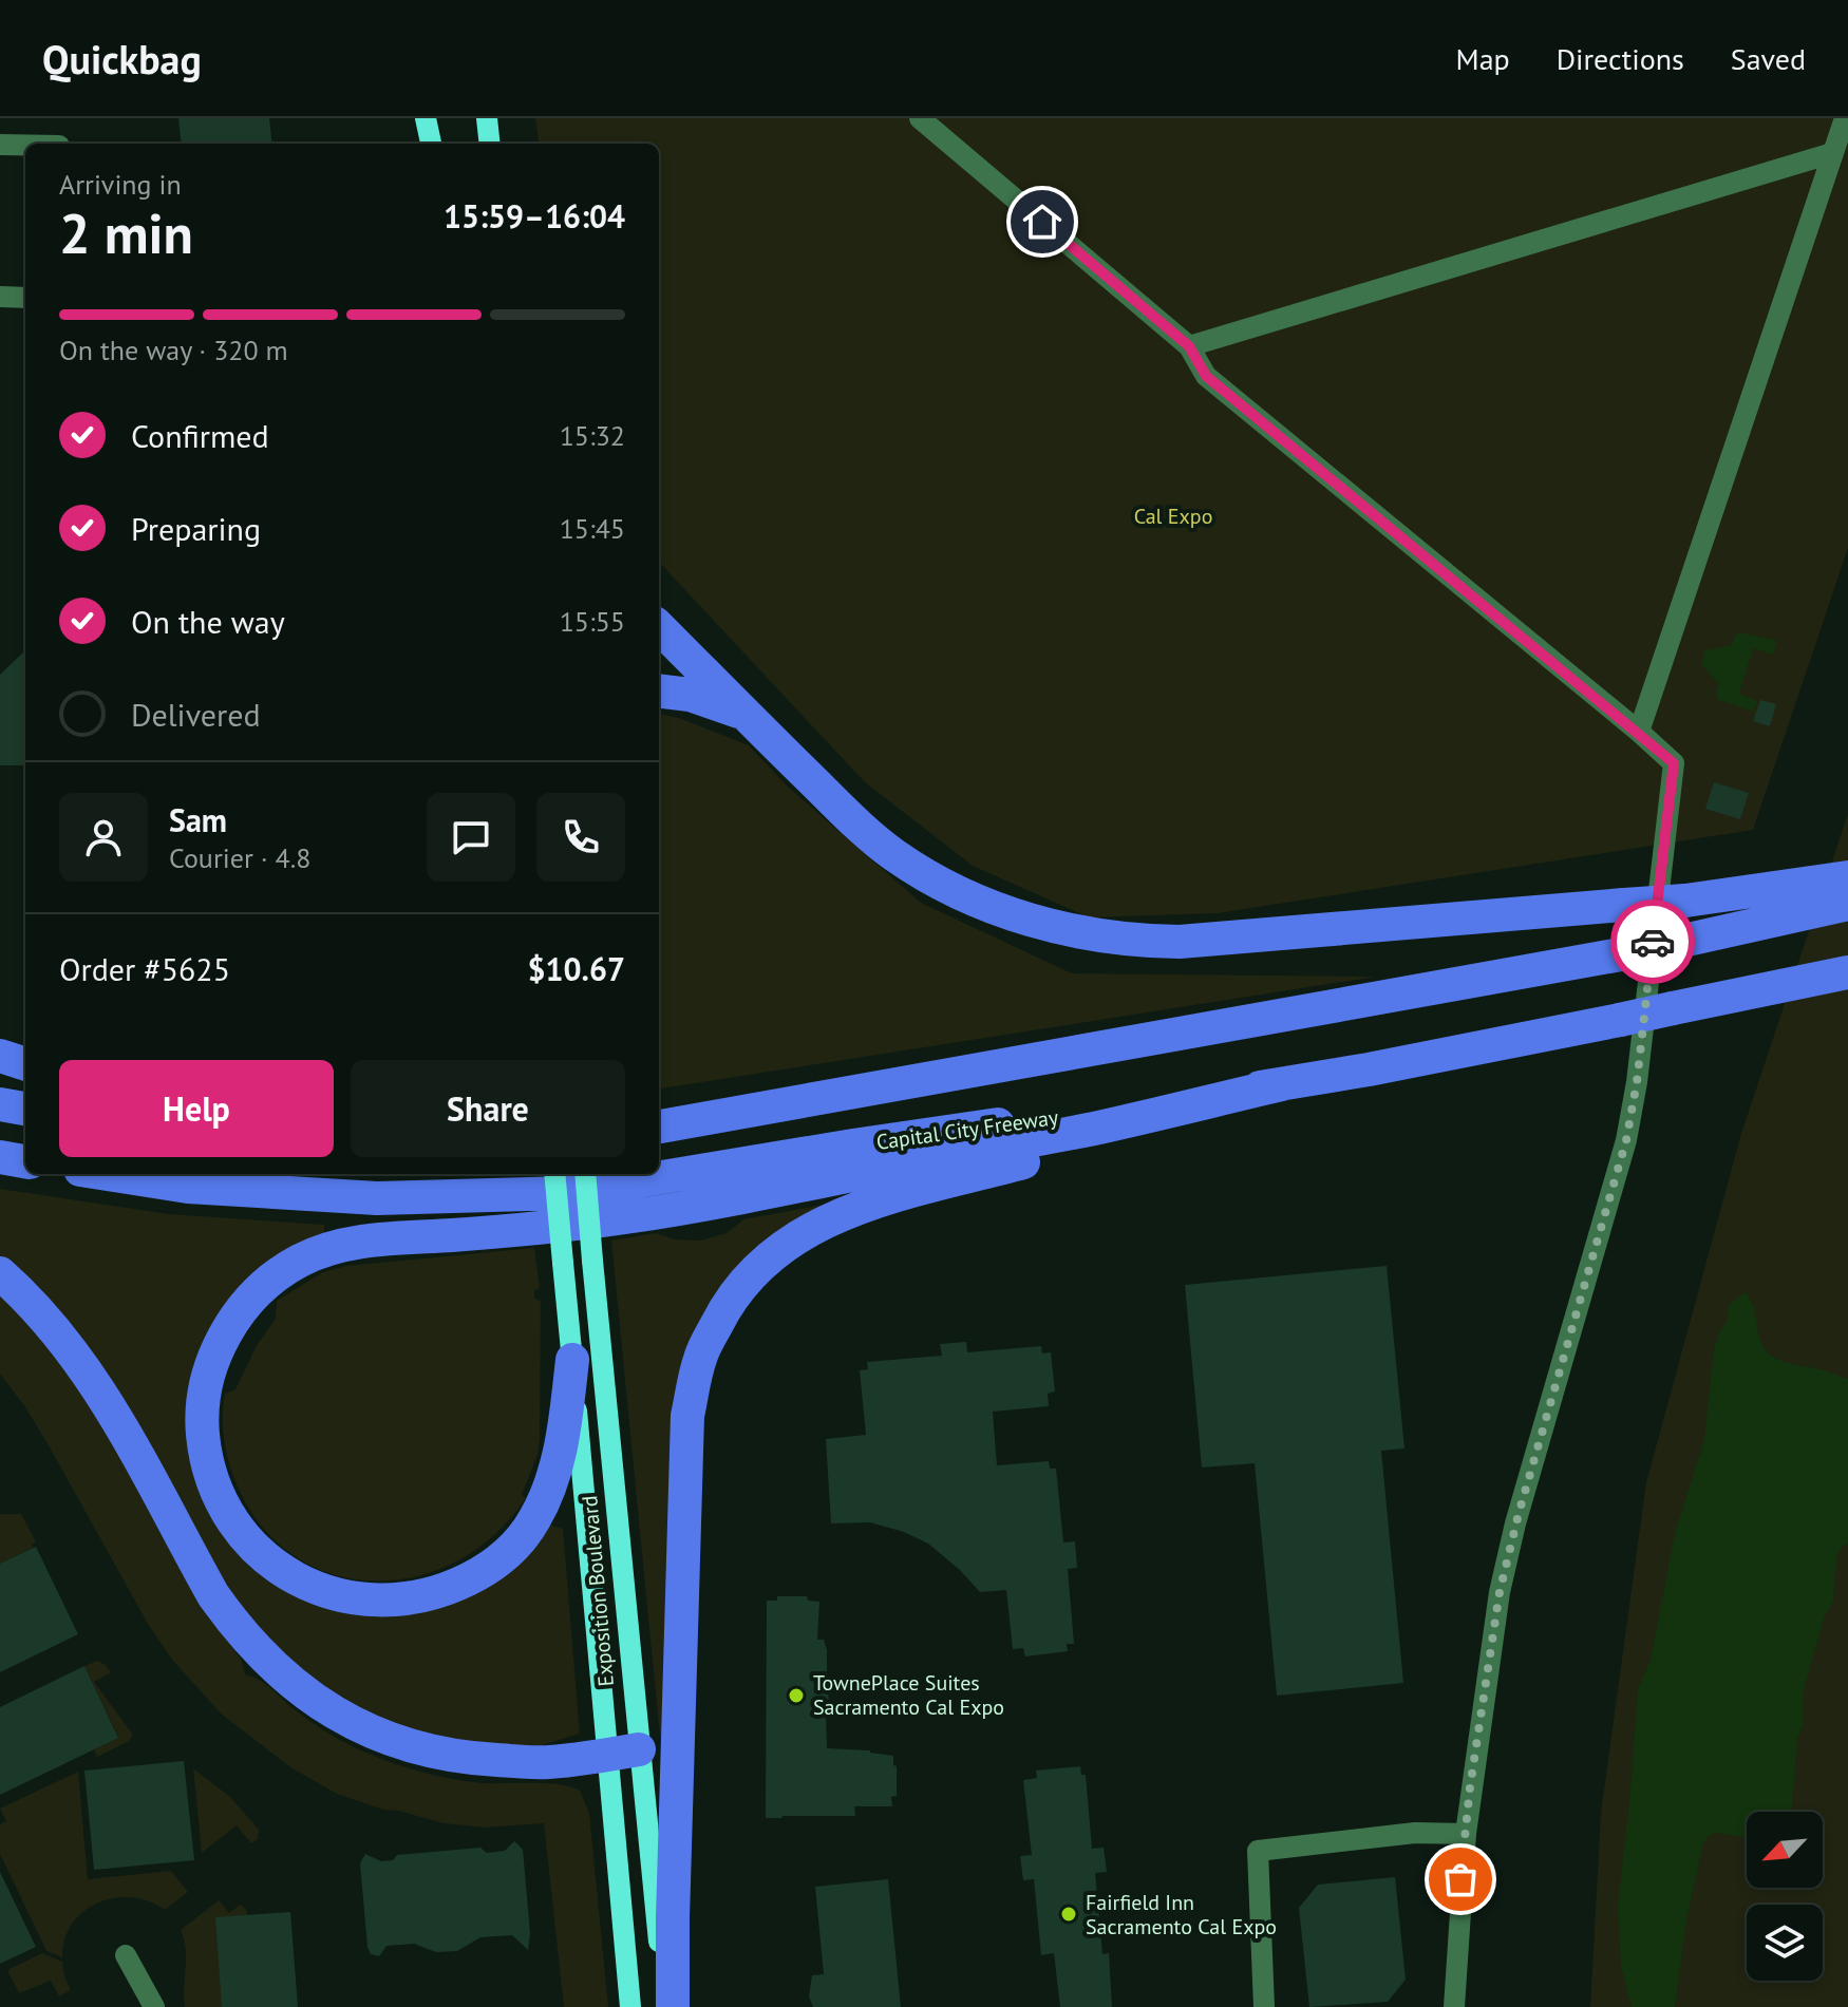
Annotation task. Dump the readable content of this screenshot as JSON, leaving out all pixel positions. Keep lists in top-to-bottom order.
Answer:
{
  "streets": {
    "highway": ["Capital City Freeway"],
    "main road": ["Exposition Boulevard"]
  },
  "parks": ["Cal Expo"],
  "places": ["TownePlace Suites Sacramento Cal Expo", "Fairfield Inn Sacramento Cal Expo"],
  "north": "bottom left",
  "page": {
    "header": "Quickbag",
    "nav": ["Map", "Directions", "Saved"],
    "heading": ["2 min", "Arriving in", "15:59–16:04"],
    "panel": [
      "Sam",
      "Courier · 4.8",
      "Order #5625",
      "$10.67"
    ],
    "bar": "On the way · 320 m",
    "list": [
      ["Confirmed", "15:32"],
      ["Preparing", "15:45"],
      ["On the way", "15:55"],
      "Delivered"
    ],
    "buttons": ["Help", "Share"]
  }
}
